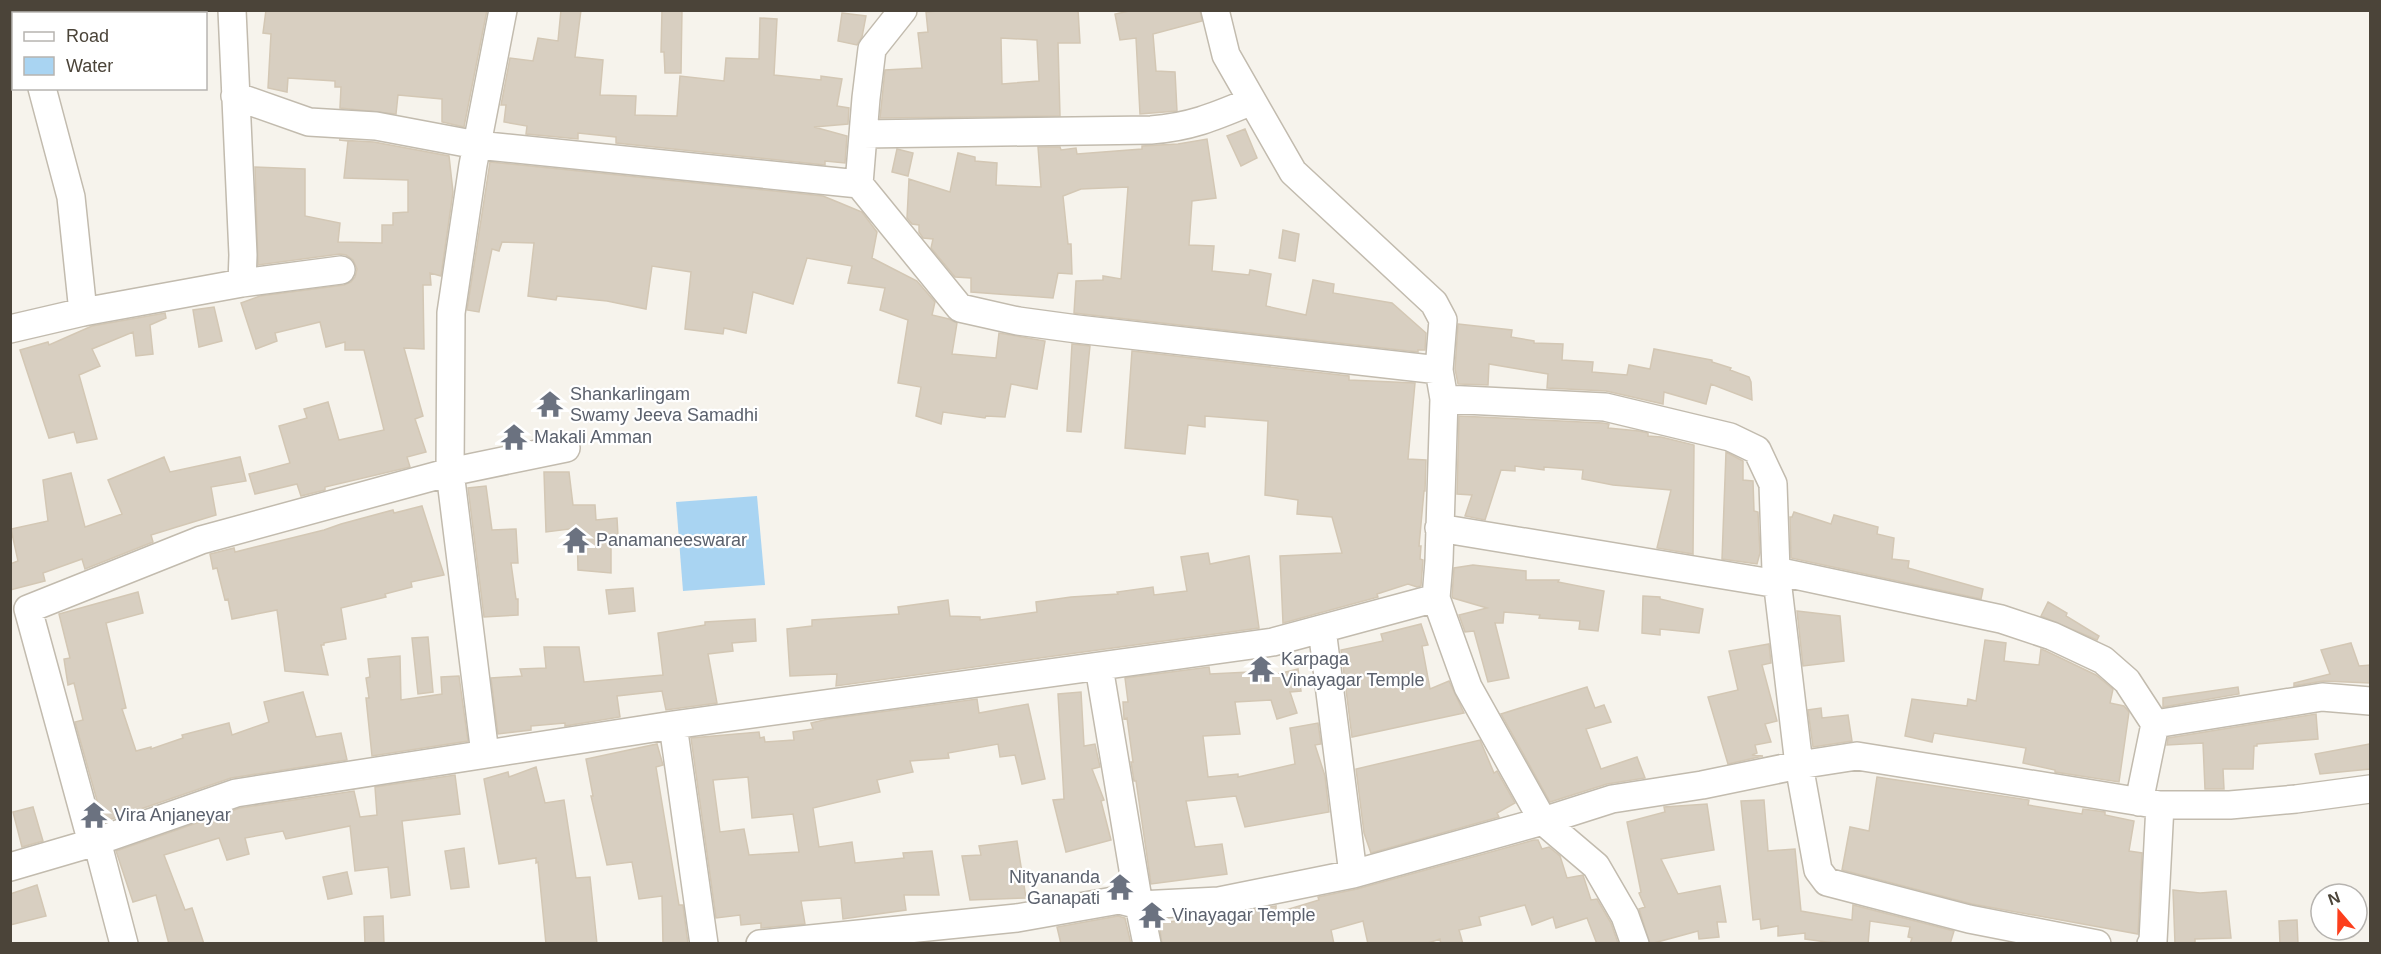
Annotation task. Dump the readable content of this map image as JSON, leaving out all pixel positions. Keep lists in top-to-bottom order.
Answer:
{
  "places": {
    "temple": [
      "Shankarlingam Swamy Jeeva Samadhi",
      "Makali Amman",
      "Panamaneeswarar",
      "Karpaga Vinayagar Temple",
      "Vira Anjaneyar",
      "Nityananda Ganapati",
      "Vinayagar Temple"
    ]
  },
  "legend": ["Road", "Water"],
  "north": "top"
}
